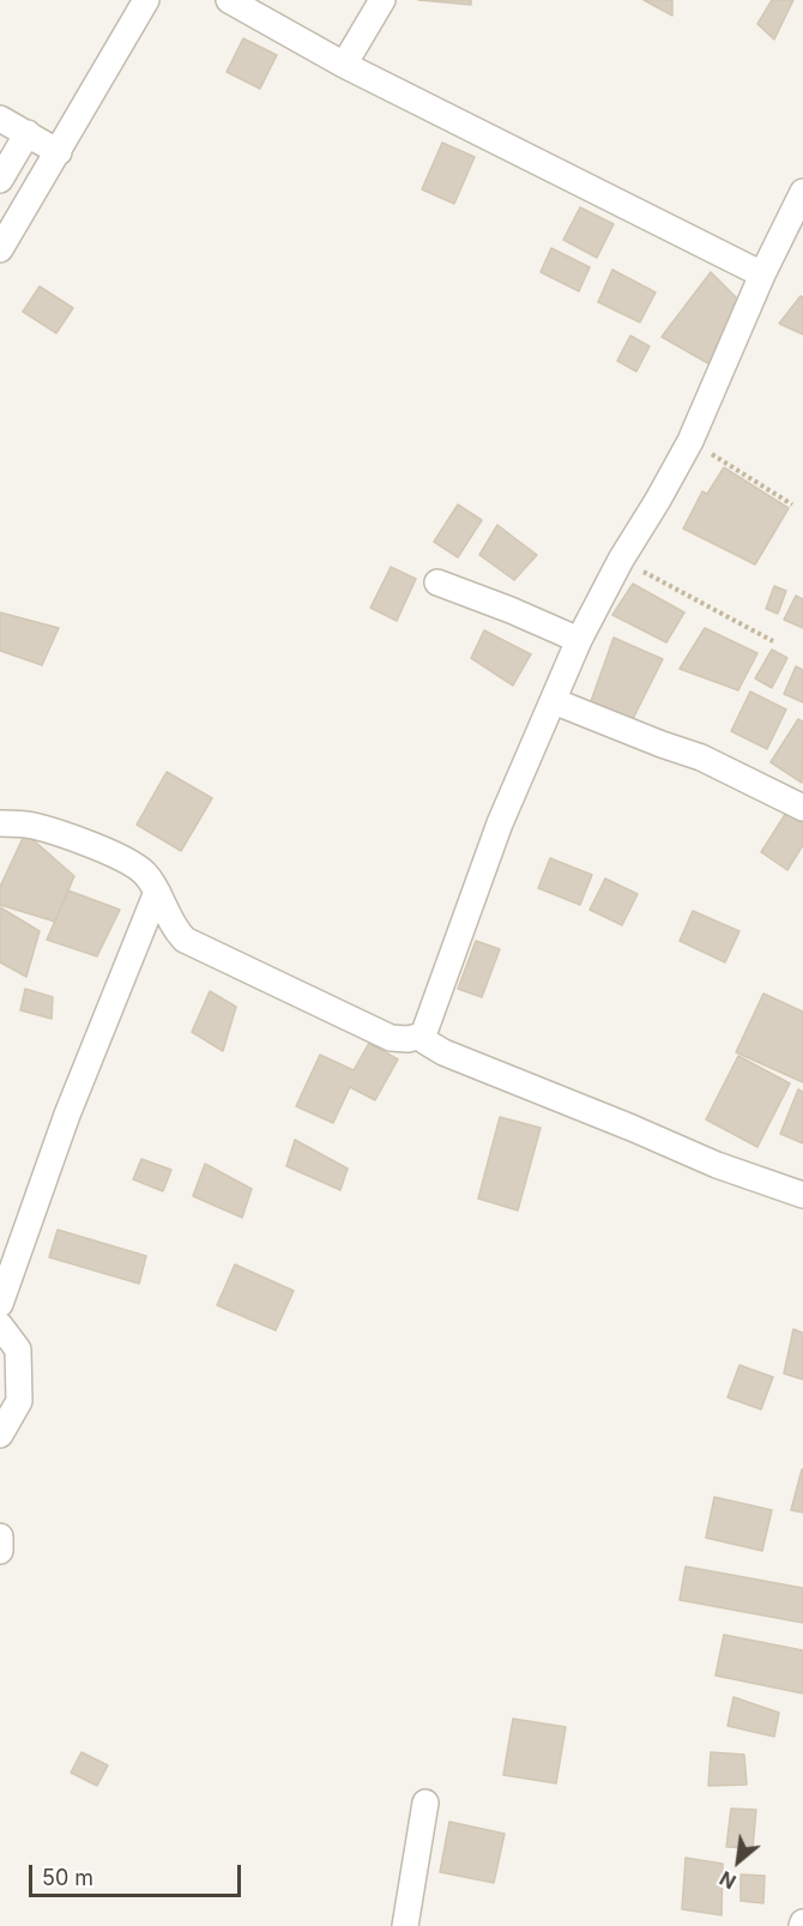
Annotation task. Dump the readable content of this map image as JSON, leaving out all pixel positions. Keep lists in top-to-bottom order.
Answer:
{
  "scale_bar": "50 m",
  "north": "bottom left"
}
